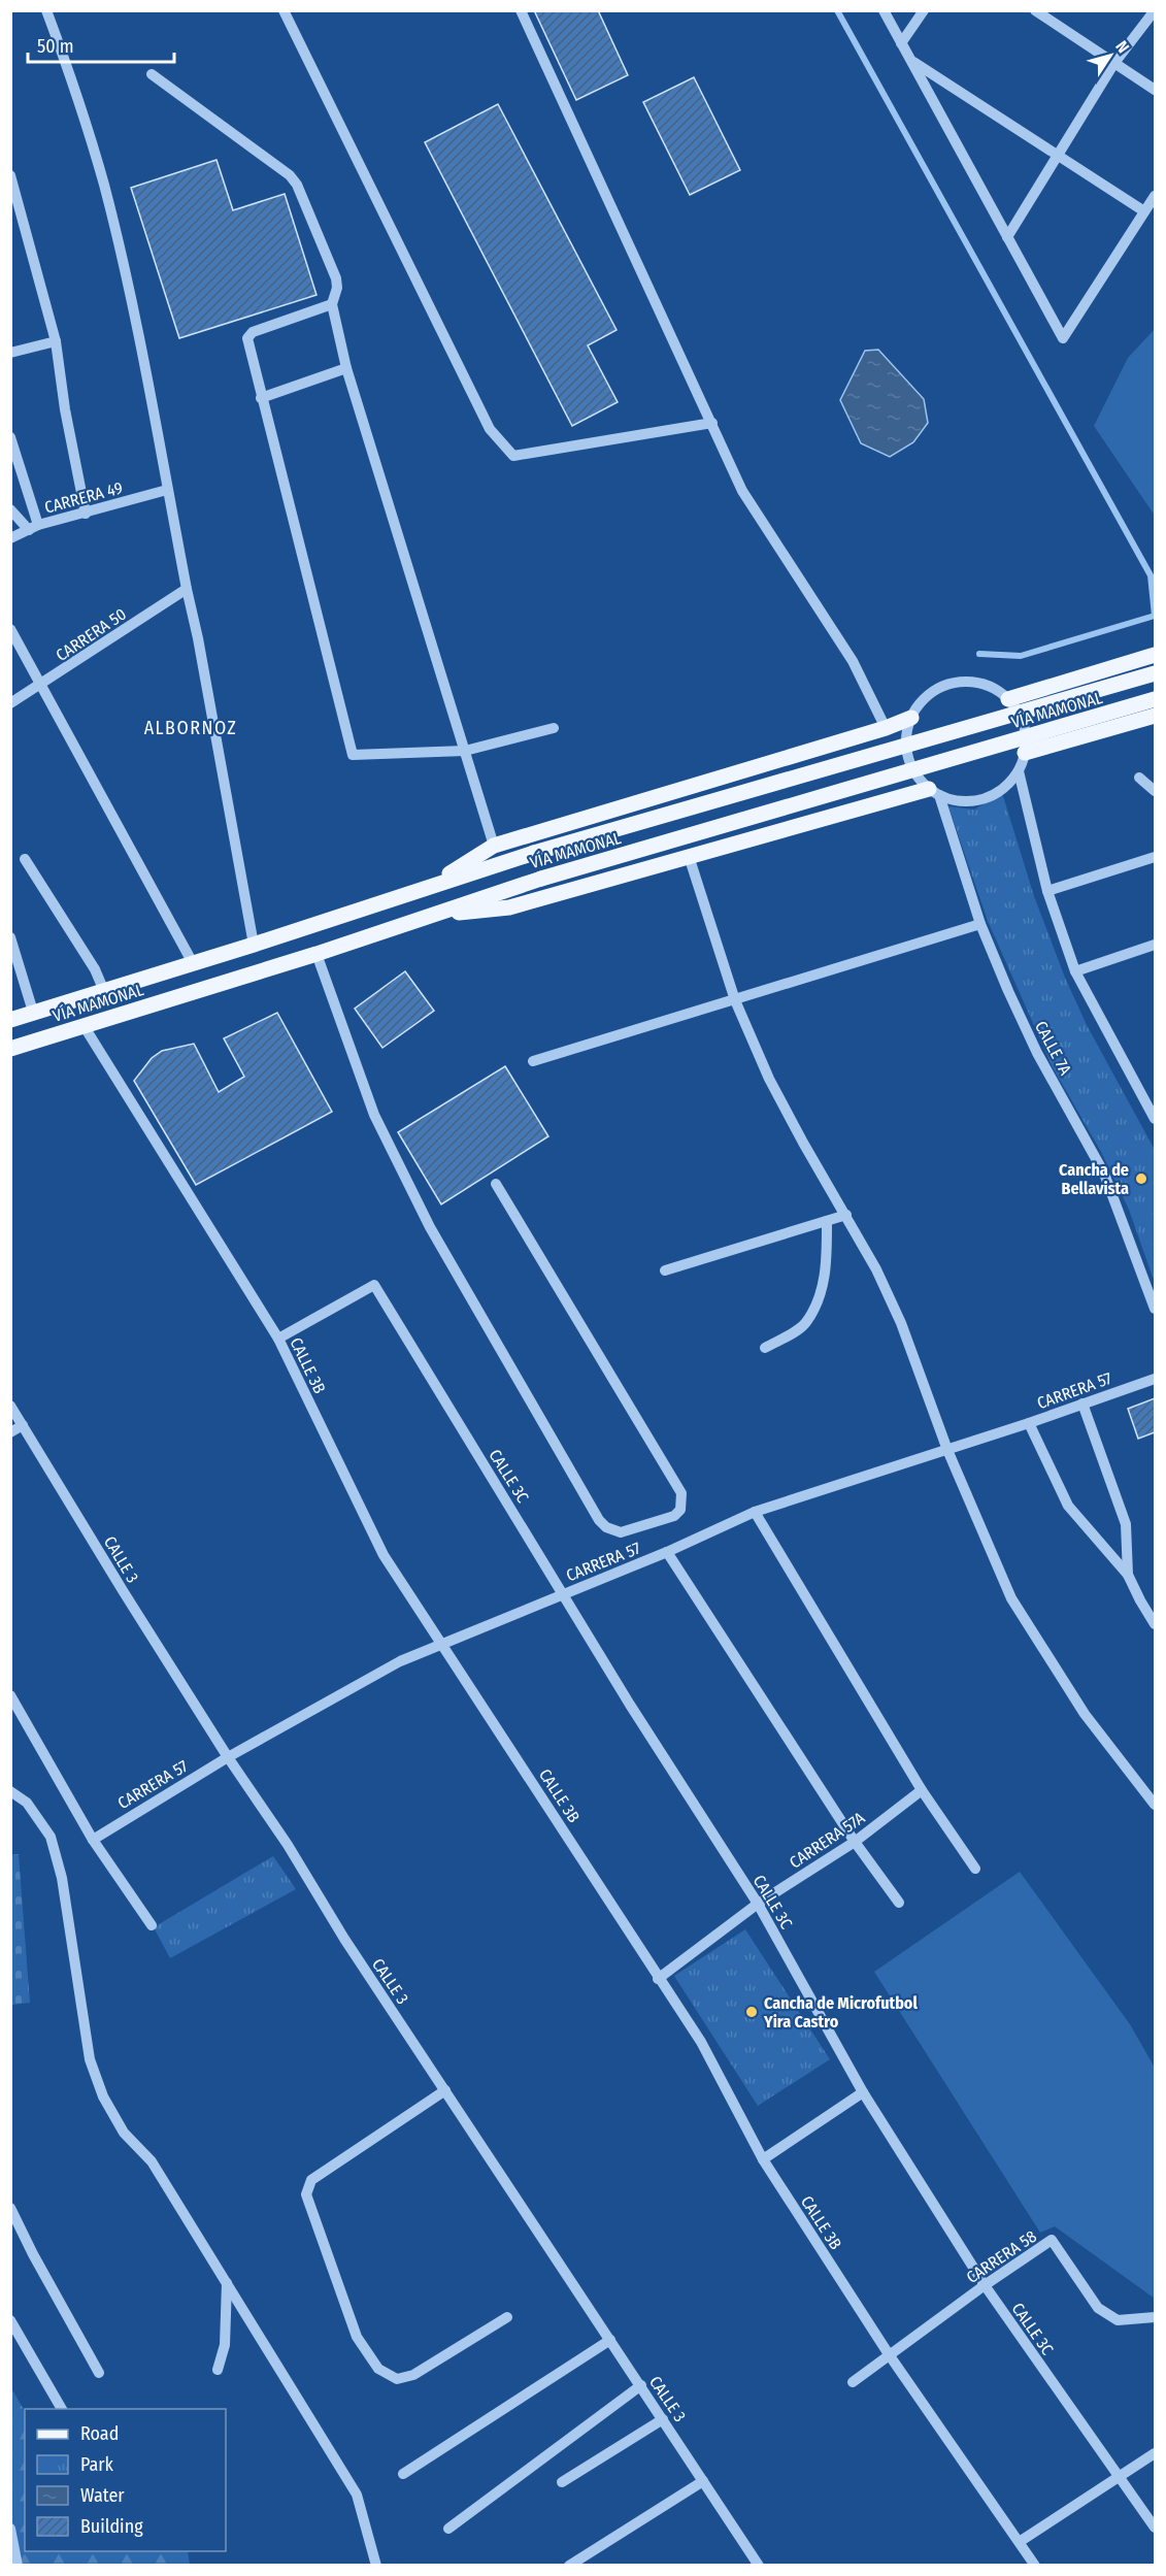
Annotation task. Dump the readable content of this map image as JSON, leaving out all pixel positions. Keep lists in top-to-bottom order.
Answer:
{
  "streets": {
    "main road": ["VÍA MAMONAL"],
    "street": [
      "CARRERA 49",
      "CARRERA 50",
      "CALLE 7A",
      "CALLE 3B",
      "CARRERA 57",
      "CALLE 3C",
      "CALLE 3",
      "CARRERA 57A",
      "CARRERA 58"
    ]
  },
  "crossings": [
    ["VÍA MAMONAL", "CALLE 3B"],
    ["CALLE 3B", "CARRERA 57"],
    ["CALLE 3B", "CALLE 3C"],
    ["CALLE 3B", "CARRERA 57A"],
    ["CALLE 3B", "CARRERA 58"],
    ["CARRERA 57", "CALLE 3C"],
    ["CARRERA 57", "CALLE 3"],
    ["CALLE 3C", "CARRERA 57A"],
    ["CALLE 3C", "CARRERA 58"]
  ],
  "districts": ["ALBORNOZ"],
  "places": ["Cancha de Bellavista", "Cancha de Microfutbol Yira Castro"],
  "legend": [
    "Road",
    "Park",
    "Water",
    "Building"
  ],
  "scale_bar": "50 m",
  "north": "top right"
}
